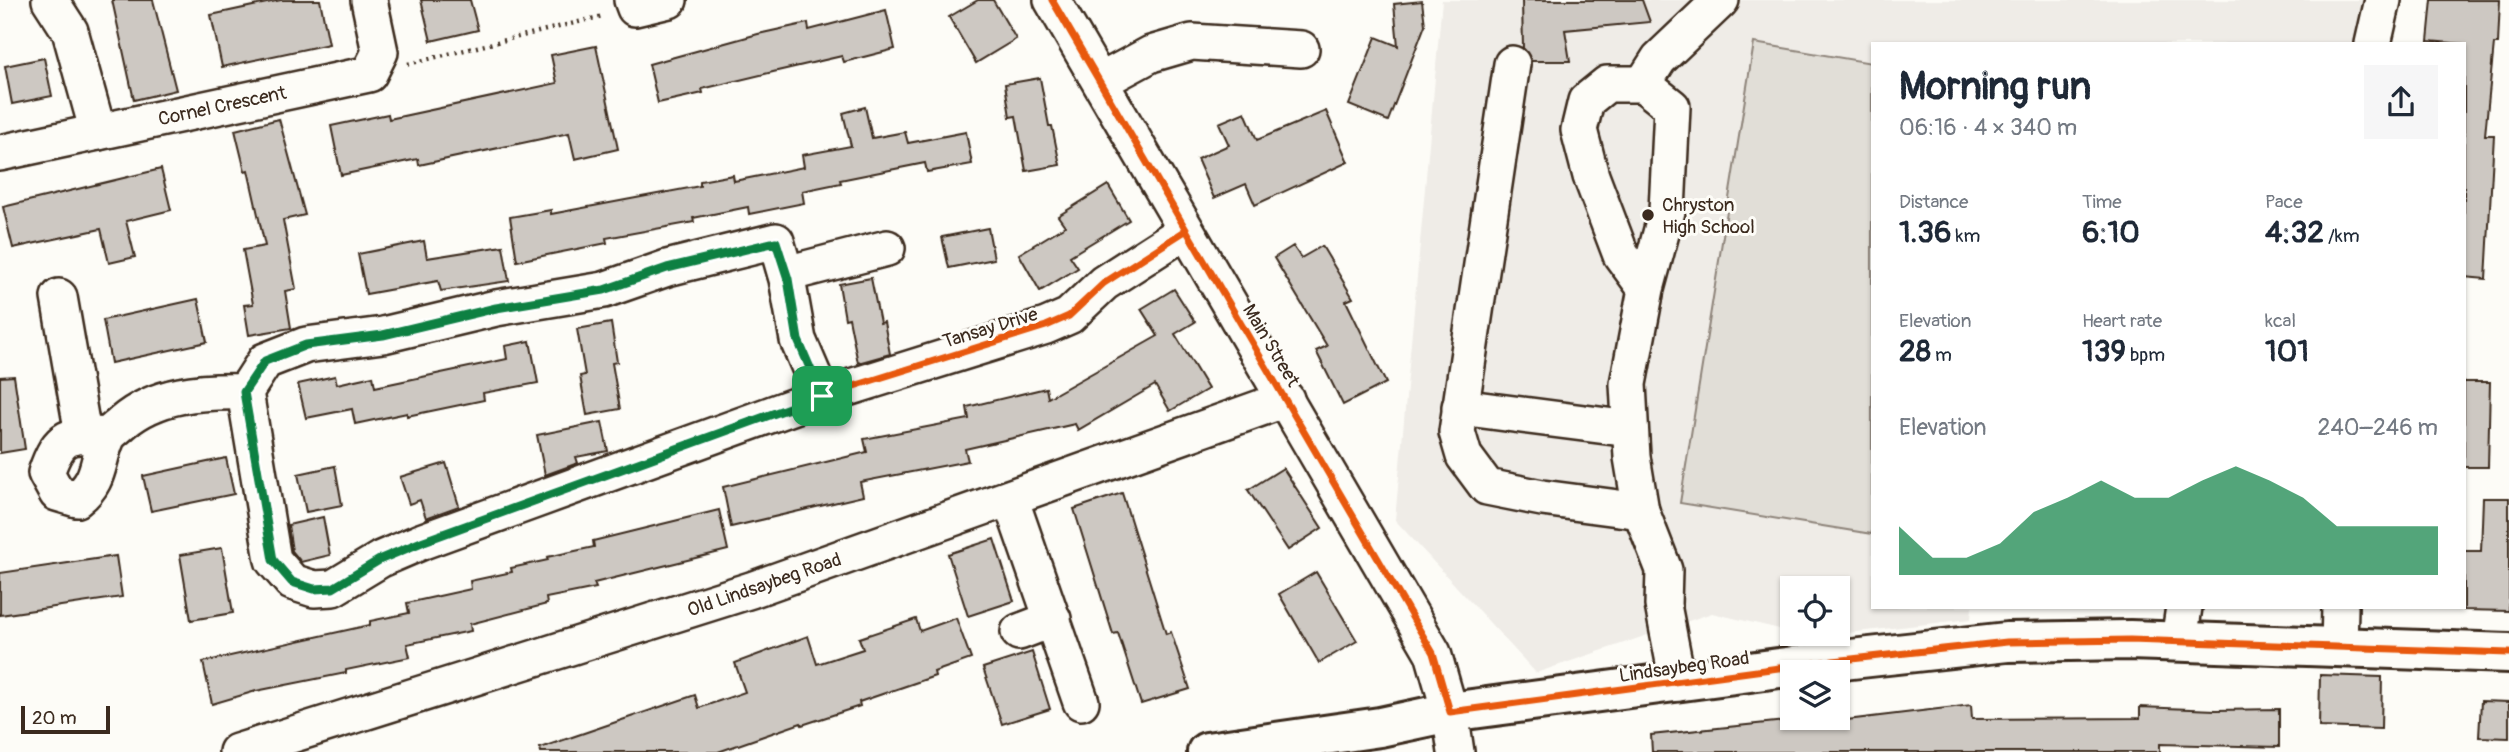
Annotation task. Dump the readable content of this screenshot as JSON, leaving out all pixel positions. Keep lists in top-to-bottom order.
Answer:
{
  "streets": {
    "main road": ["Lindsaybeg Road"],
    "street": [
      "Cornel Crescent",
      "Tansay Drive",
      "Main Street",
      "Old Lindsaybeg Road"
    ]
  },
  "crossings": [
    ["Tansay Drive", "Main Street"],
    ["Main Street", "Old Lindsaybeg Road"],
    ["Main Street", "Lindsaybeg Road"]
  ],
  "places": ["Chryston High School"],
  "scale_bar": "20 m",
  "page": {
    "heading": ["Morning run", "06:16 · 4 × 340 m"],
    "stats": [
      ["Distance", "1.36 km"],
      ["Time", "6:10"],
      ["Pace", "4:32 /km"],
      ["Elevation", "28 m"],
      ["Heart rate", "139 bpm"],
      ["kcal", "101"]
    ],
    "chart": ["Elevation", "240–246 m"],
    "scale": "20 m"
  }
}
